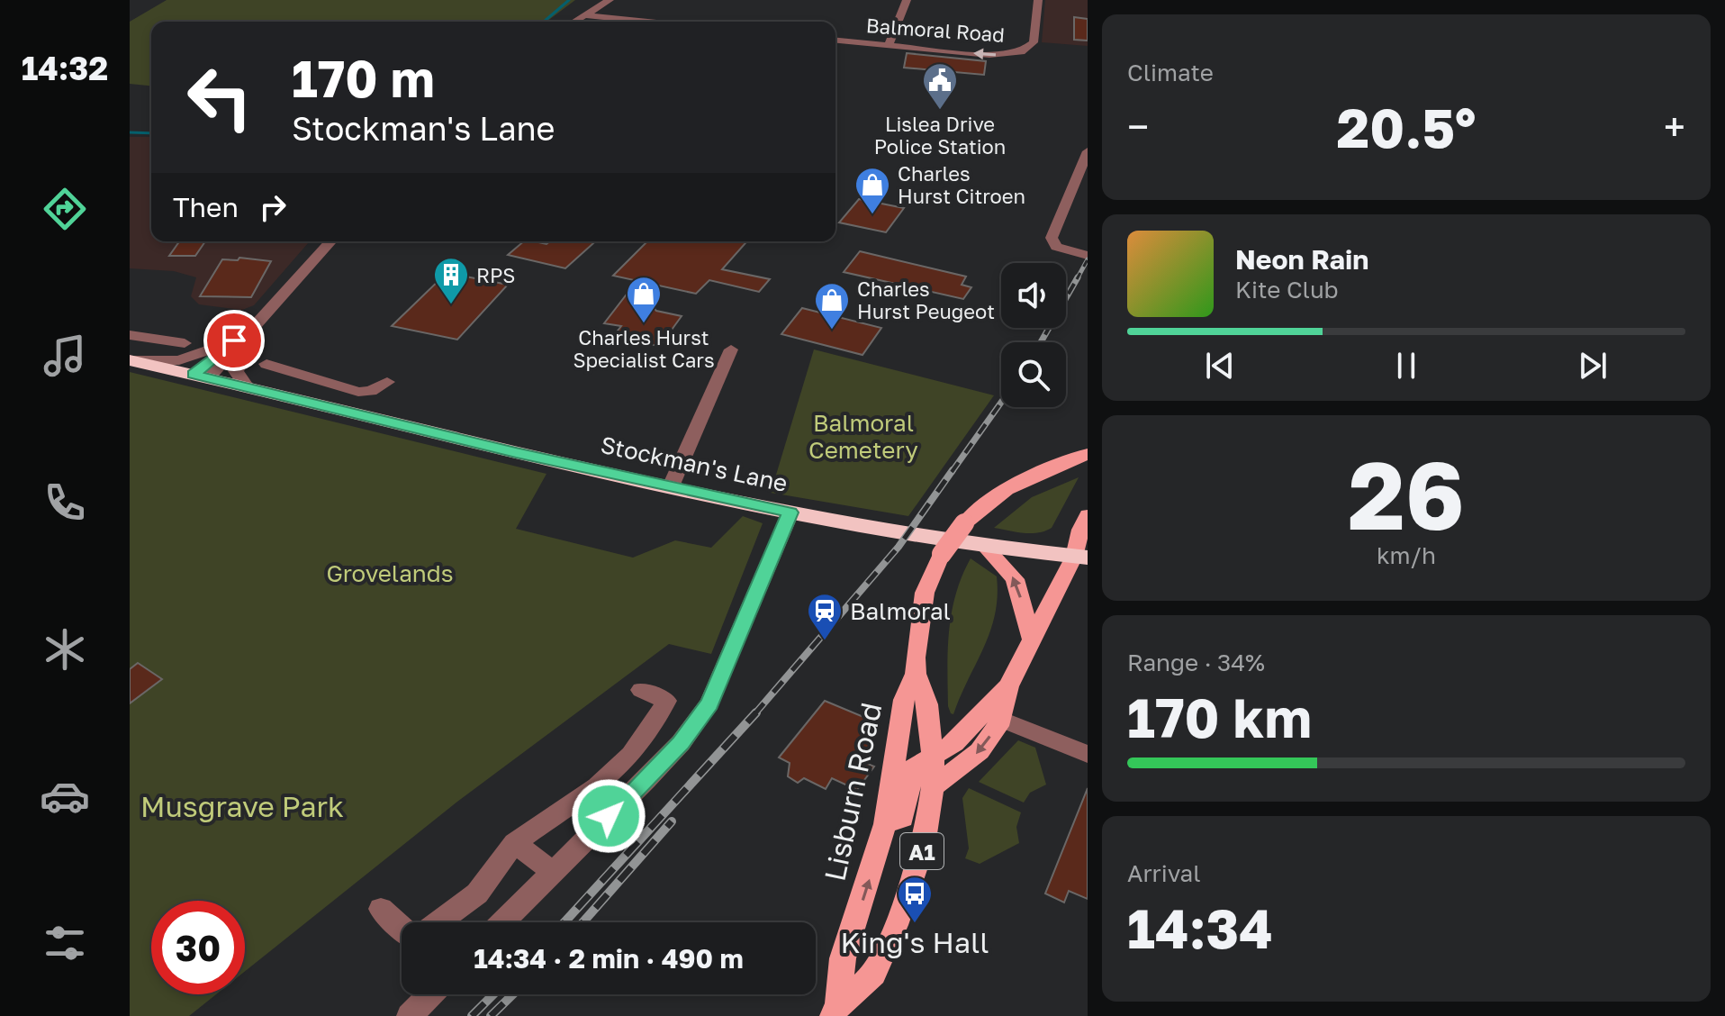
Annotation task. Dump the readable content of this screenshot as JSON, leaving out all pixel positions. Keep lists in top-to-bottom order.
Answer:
{
  "streets": {
    "highway": ["Stockman's Lane"],
    "main road": ["Lisburn Road", "A1"],
    "street": ["Balmoral Road"]
  },
  "crossings": [
    ["Stockman's Lane", "A1"],
    ["Lisburn Road", "A1"]
  ],
  "one_way": ["Balmoral Road"],
  "parks": ["Balmoral Cemetery", "Grovelands", "Musgrave Park"],
  "places": {
    "public building": ["Lislea Drive Police Station"],
    "shop": ["Charles Hurst Citroen", "Charles Hurst Specialist Cars", "Charles Hurst Peugeot"],
    "building": ["RPS"],
    "station": ["Balmoral"],
    "bus stop": ["King's Hall"]
  },
  "page": {
    "tabs": "14:32",
    "tile": [
      "Climate",
      ["26", "km/h"],
      ["Range · 34%", "170 km"],
      ["Arrival", "14:34"]
    ],
    "turn": ["170 m", "Stockman's Lane"],
    "heat": ["−", "20.5°", "+"],
    "then": "Then",
    "song": ["Neon Rain", "Kite Club"],
    "limit": "30",
    "trip": "14:34 · 2 min · 490 m"
  }
}
